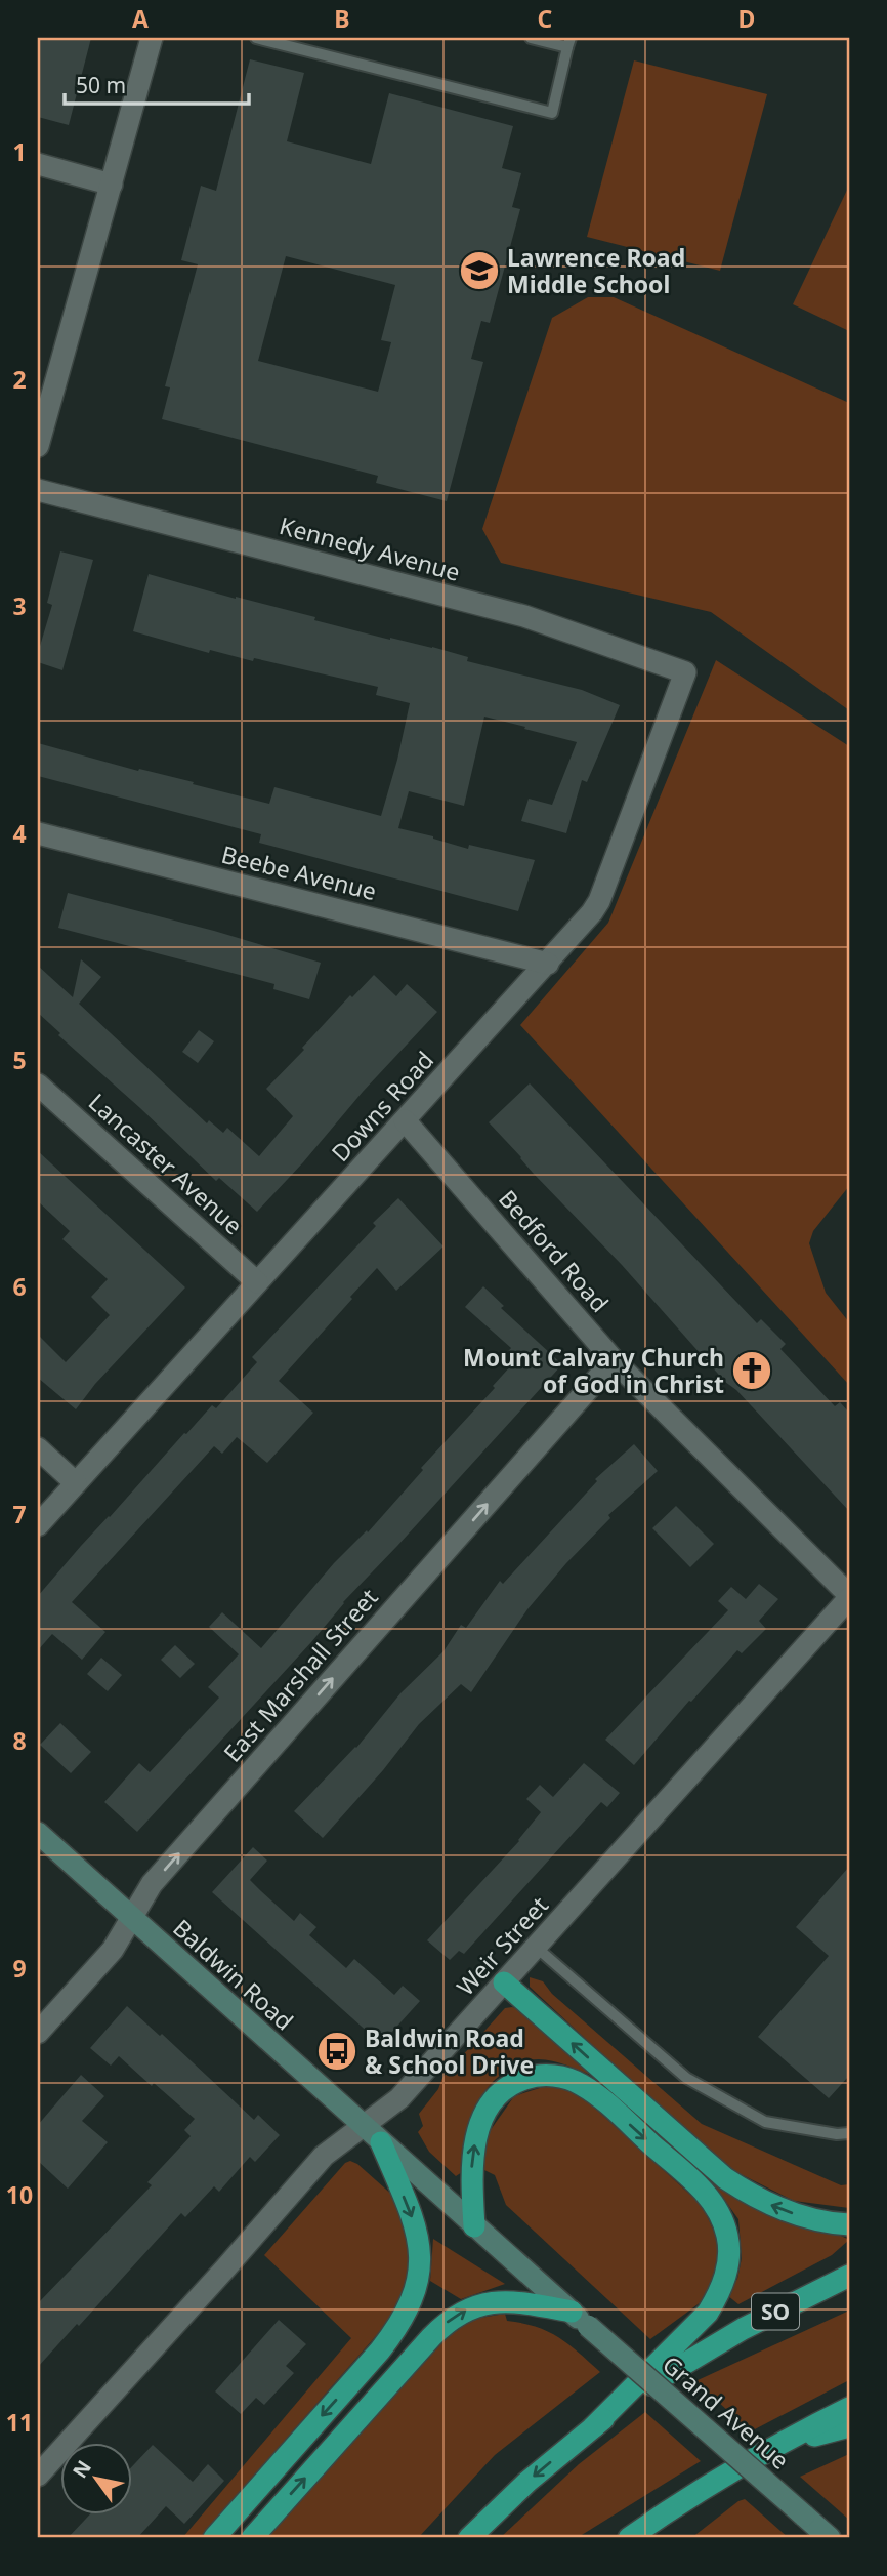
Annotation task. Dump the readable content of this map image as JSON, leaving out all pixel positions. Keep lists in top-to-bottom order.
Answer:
{
  "streets": {
    "highway": ["SO"],
    "main road": ["Baldwin Road", "Grand Avenue"],
    "street": [
      "Kennedy Avenue",
      "Beebe Avenue",
      "Downs Road",
      "Lancaster Avenue",
      "Bedford Road",
      "East Marshall Street",
      "Weir Street"
    ]
  },
  "crossings": [
    ["Kennedy Avenue", "Downs Road"],
    ["Beebe Avenue", "Downs Road"],
    ["Downs Road", "Lancaster Avenue"],
    ["Downs Road", "Bedford Road"],
    ["Bedford Road", "East Marshall Street"],
    ["Bedford Road", "Weir Street"],
    ["East Marshall Street", "Baldwin Road"],
    ["Weir Street", "Baldwin Road"],
    ["Baldwin Road", "Grand Avenue"]
  ],
  "one_way": ["East Marshall Street"],
  "places": {
    "school or university": ["Lawrence Road Middle School"],
    "church": ["Mount Calvary Church of God in Christ"],
    "bus stop": ["Baldwin Road & School Drive"]
  },
  "scale_bar": "50 m",
  "north": "top left",
  "grid": {
    "columns": [
      "A",
      "B",
      "C",
      "D"
    ],
    "rows": [
      "1",
      "2",
      "3",
      "4",
      "5",
      "6",
      "7",
      "8",
      "9",
      "10",
      "11"
    ]
  }
}
